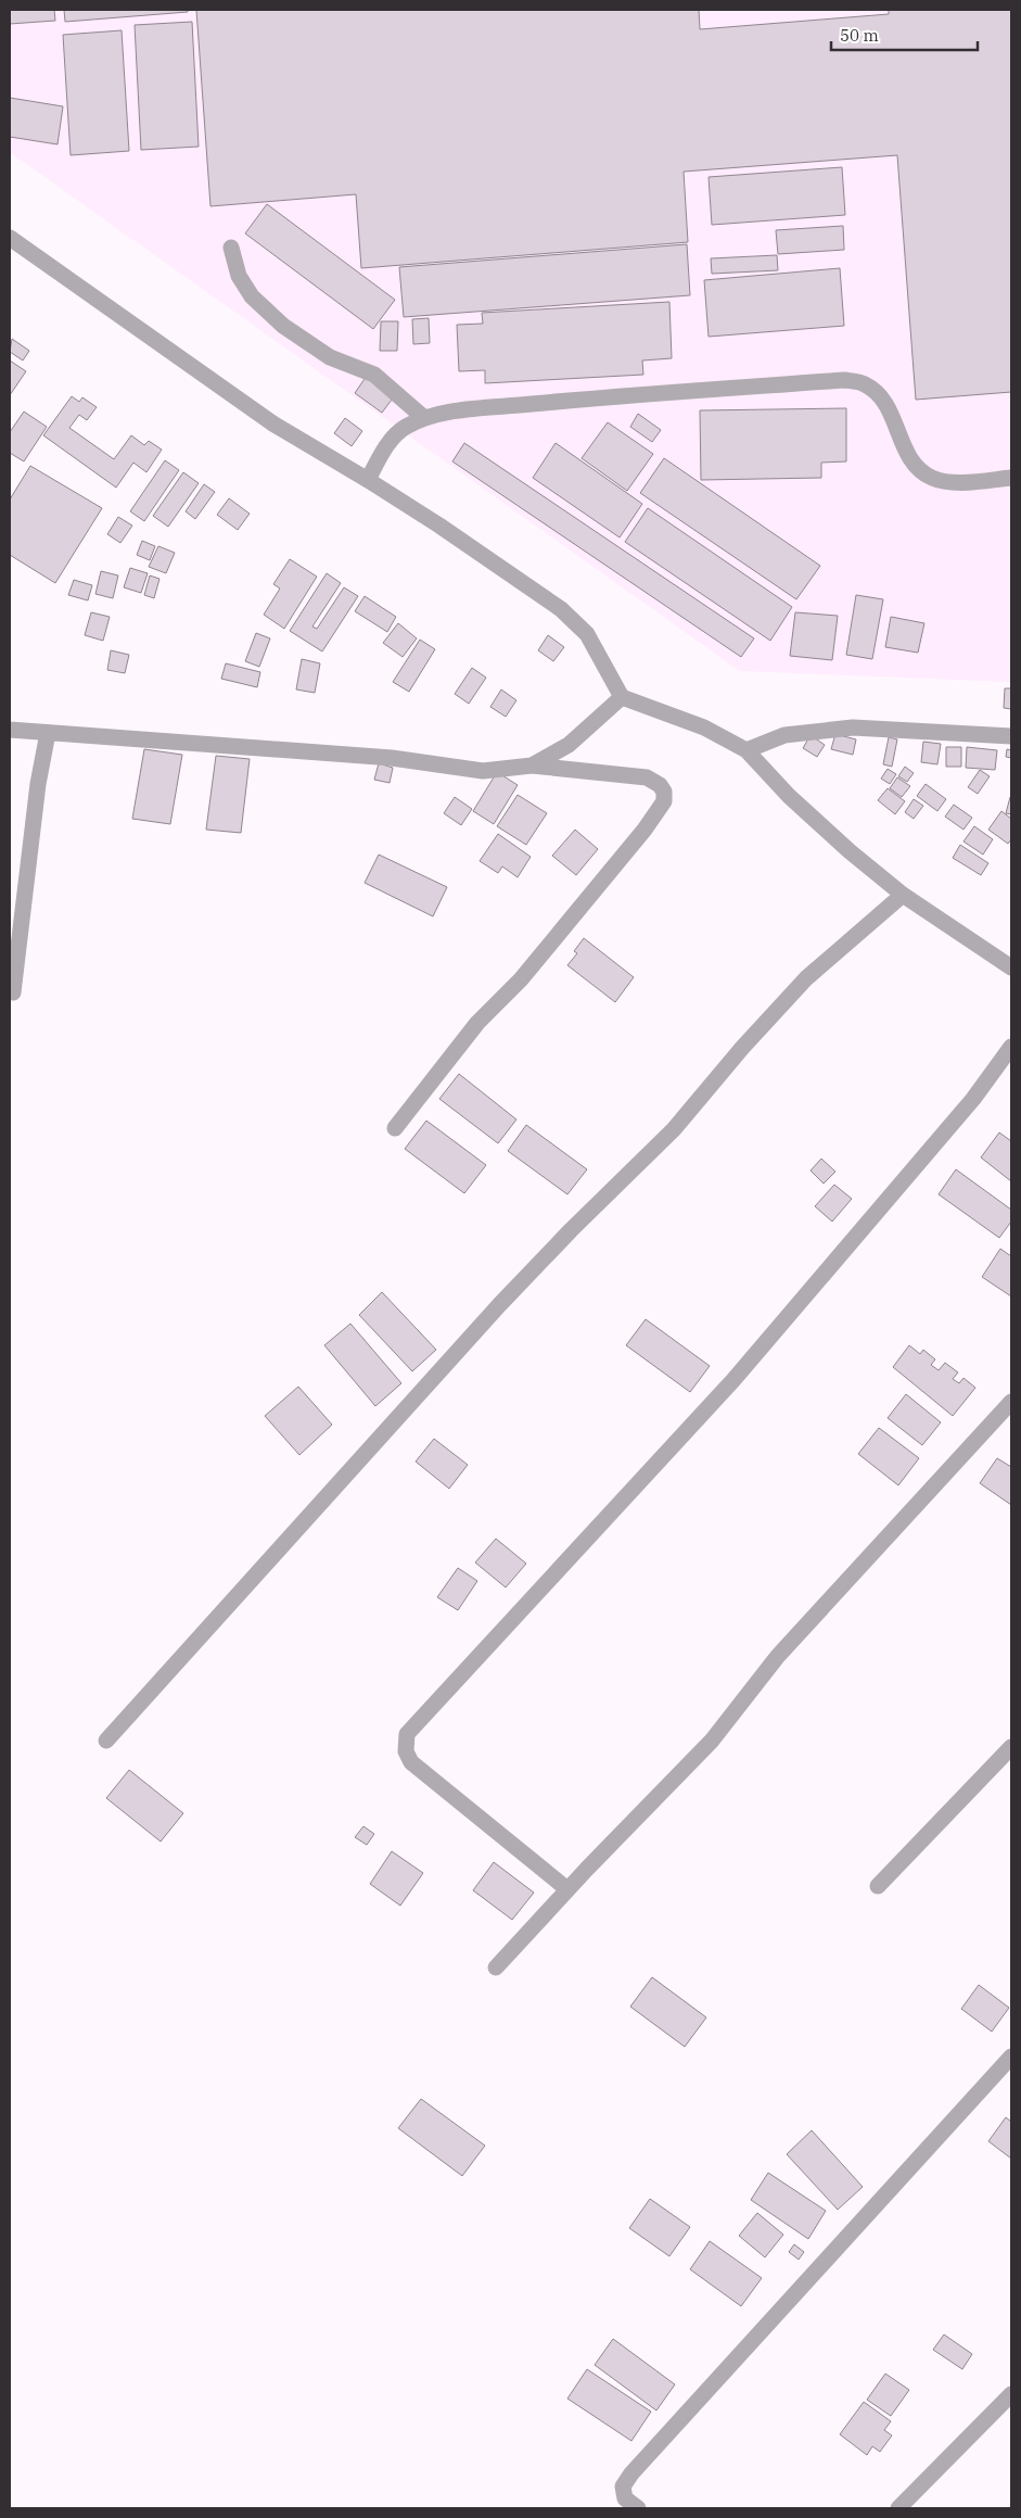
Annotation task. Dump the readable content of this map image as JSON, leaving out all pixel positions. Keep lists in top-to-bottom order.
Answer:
{
  "scale_bar": "50 m"
}
